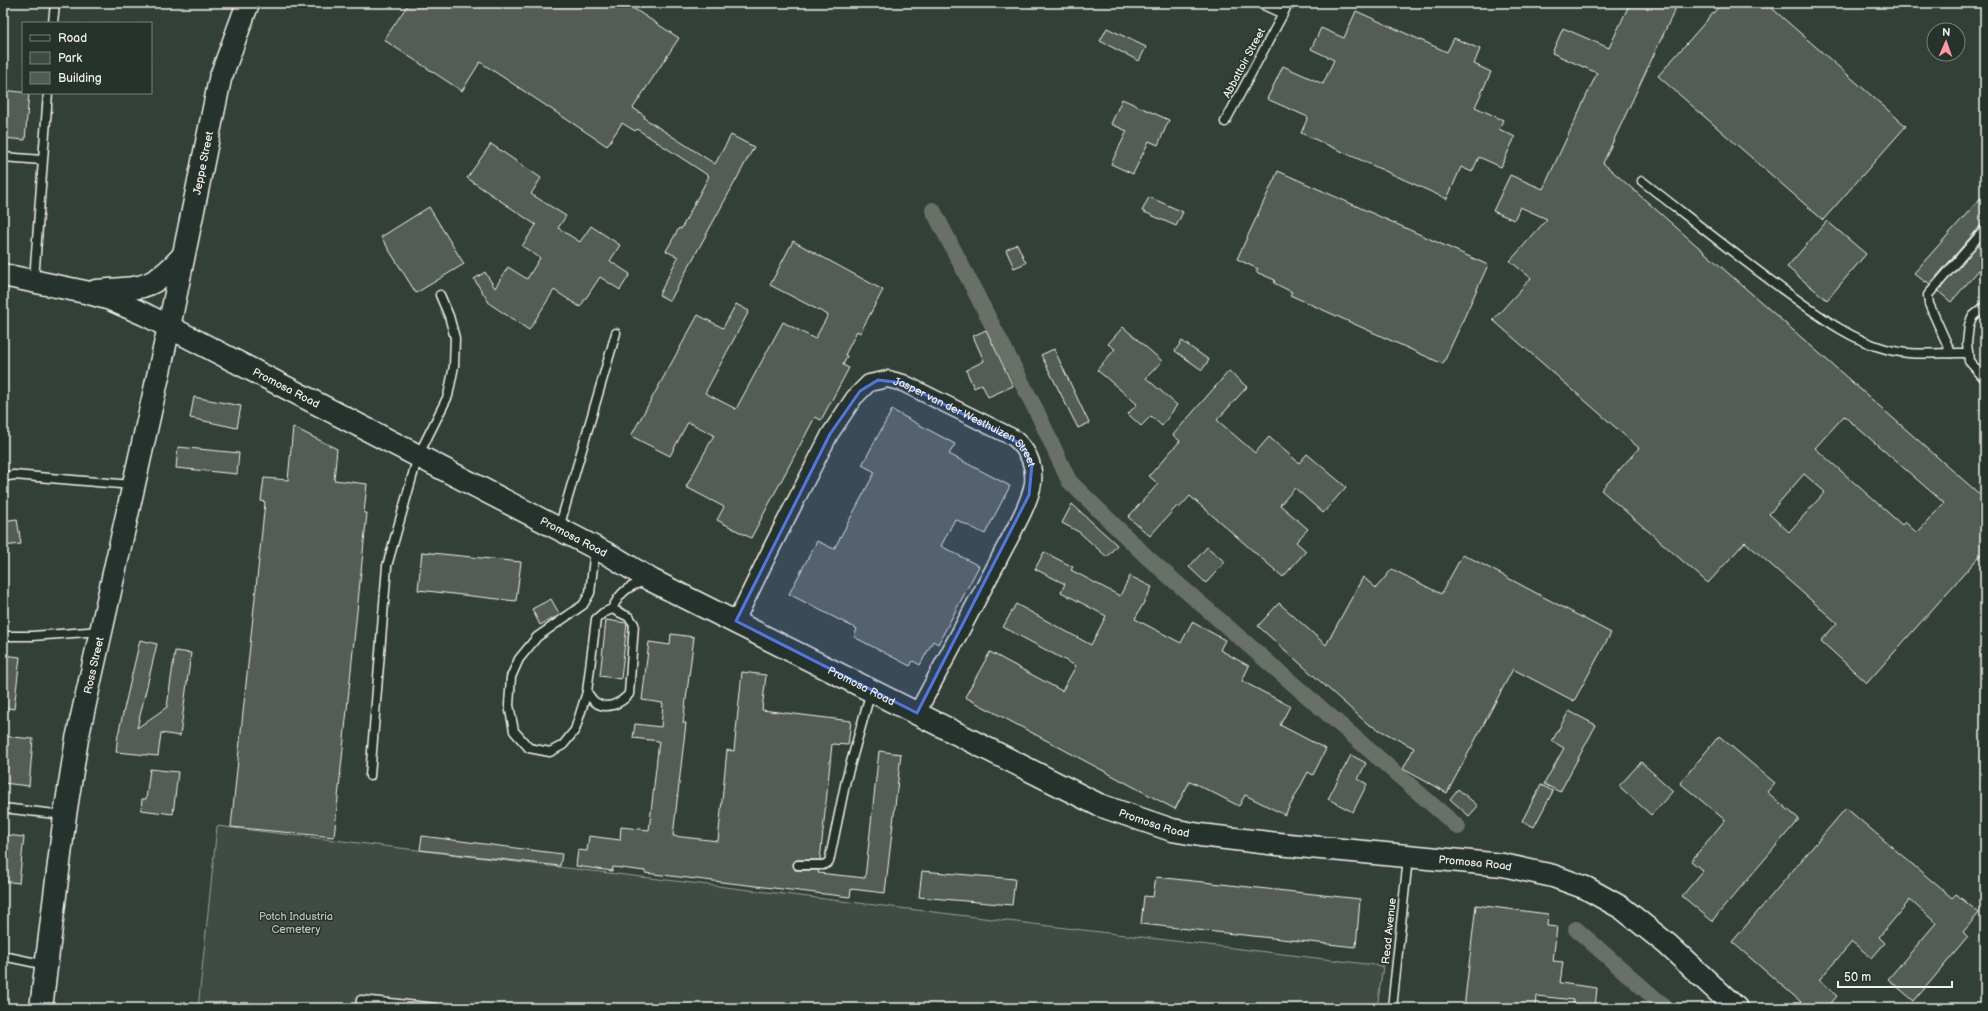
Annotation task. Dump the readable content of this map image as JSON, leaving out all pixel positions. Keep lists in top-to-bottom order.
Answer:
{
  "streets": {
    "street": [
      "Jeppe Street",
      "Promosa Road",
      "Jasper van der Westhuizen Street",
      "Ross Street"
    ],
    "lane": ["Abbattoir Street", "Read Avenue"]
  },
  "crossings": [
    ["Jeppe Street", "Promosa Road"],
    ["Jeppe Street", "Ross Street"],
    ["Promosa Road", "Jasper van der Westhuizen Street"],
    ["Promosa Road", "Ross Street"],
    ["Promosa Road", "Read Avenue"]
  ],
  "parks": ["Potch Industria Cemetery"],
  "legend": ["Road", "Park", "Building"],
  "scale_bar": "50 m",
  "north": "top"
}
